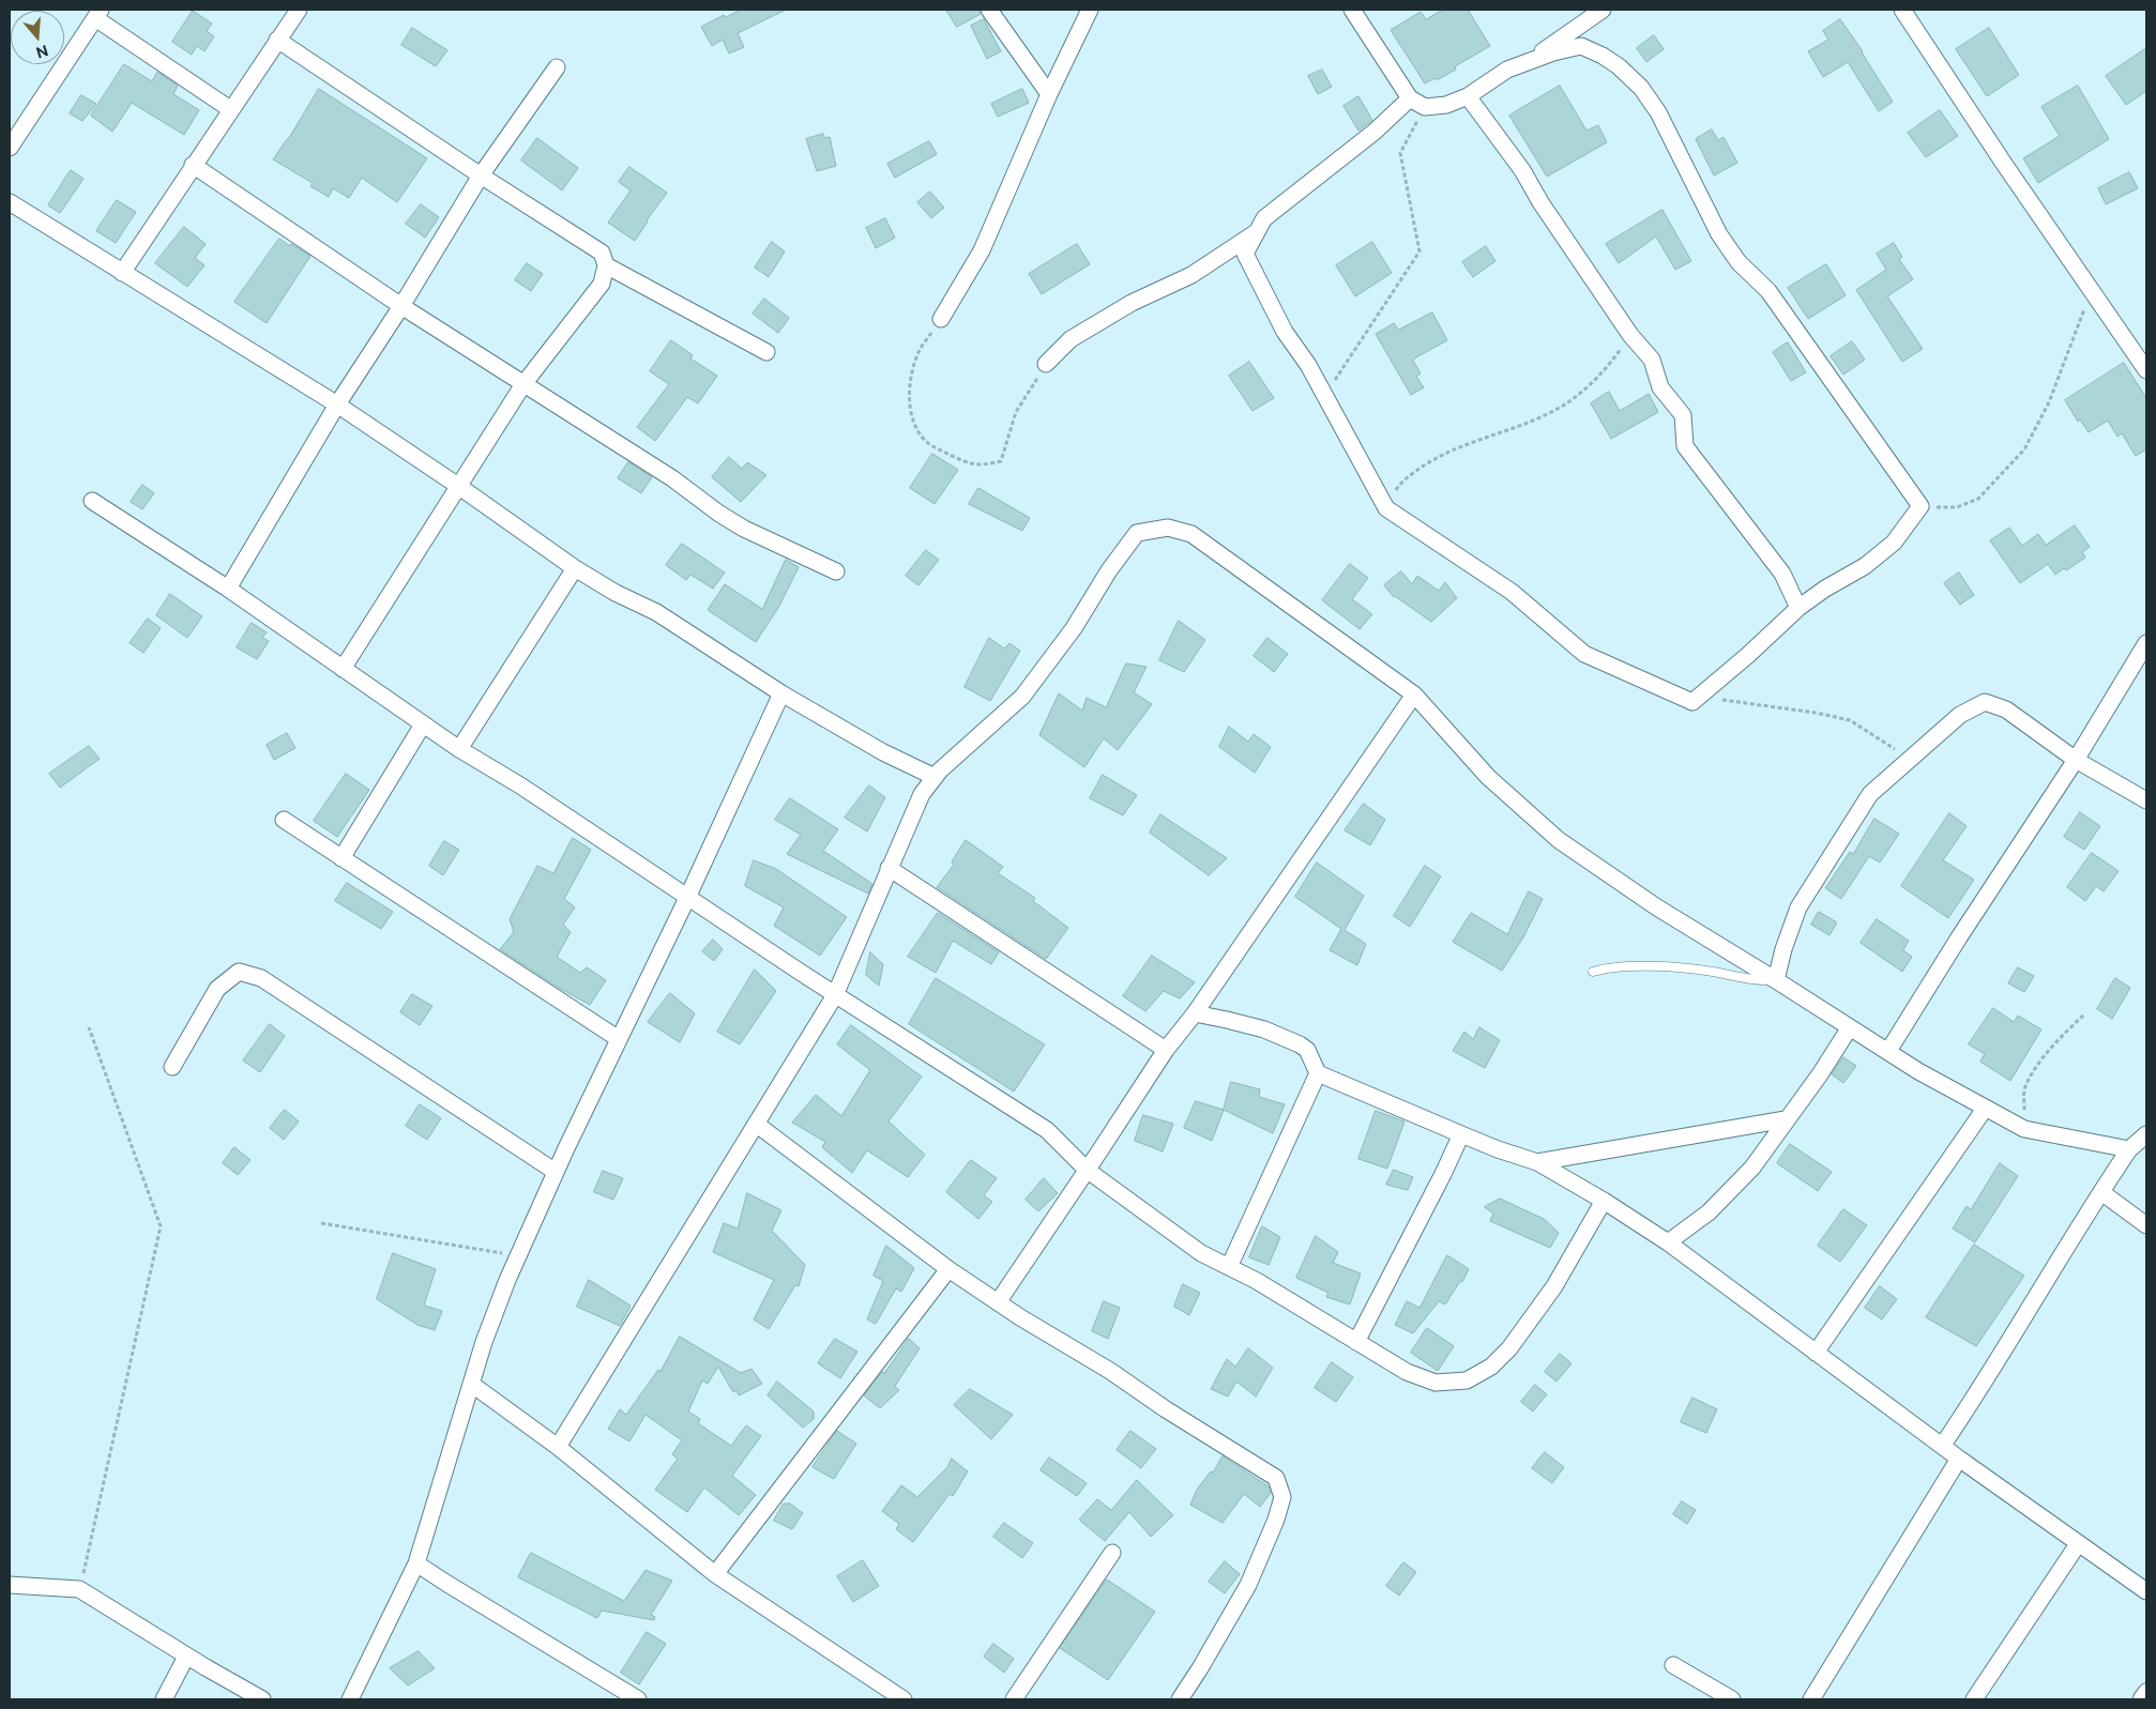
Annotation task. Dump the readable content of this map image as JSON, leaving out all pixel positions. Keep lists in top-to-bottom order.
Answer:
{
  "north": "bottom"
}
